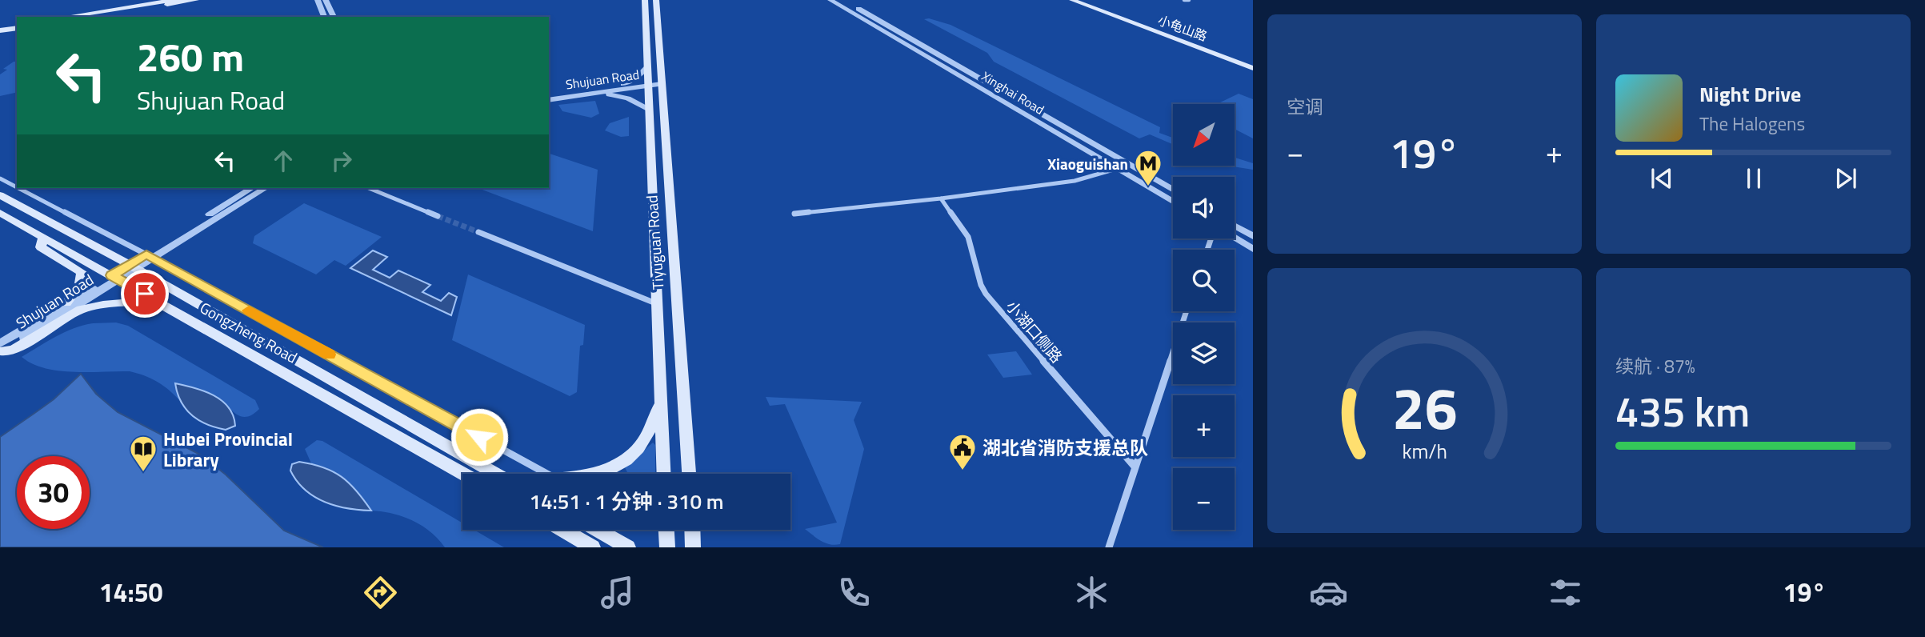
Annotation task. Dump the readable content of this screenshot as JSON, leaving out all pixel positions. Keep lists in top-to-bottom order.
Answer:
{
  "streets": {
    "main road": ["小龟山路", "Tiyuguan Road", "Gongzheng Road"],
    "street": ["Shujuan Road", "Xinghai Road", "小湖口侧路"]
  },
  "crossings": [
    ["Shujuan Road", "Tiyuguan Road"],
    ["Shujuan Road", "Gongzheng Road"]
  ],
  "places": {
    "metro station": ["Xiaoguishan"],
    "public building": ["湖北省消防支援总队"],
    "library": ["Hubei Provincial Library"]
  },
  "north": "bottom left",
  "page": {
    "tile": [
      "空调",
      ["续航 · 87%", "435 km"]
    ],
    "turn": ["260 m", "Shujuan Road"],
    "song": ["Night Drive", "The Halogens"],
    "map_buttons": ["+", "−"],
    "heat": ["−", "19°", "+"],
    "limit": "30",
    "trip": "14:51 · 1 分钟 · 310 m",
    "tabs": ["14:50", "19°"],
    "gauge": ["26", "km/h"]
  }
}
